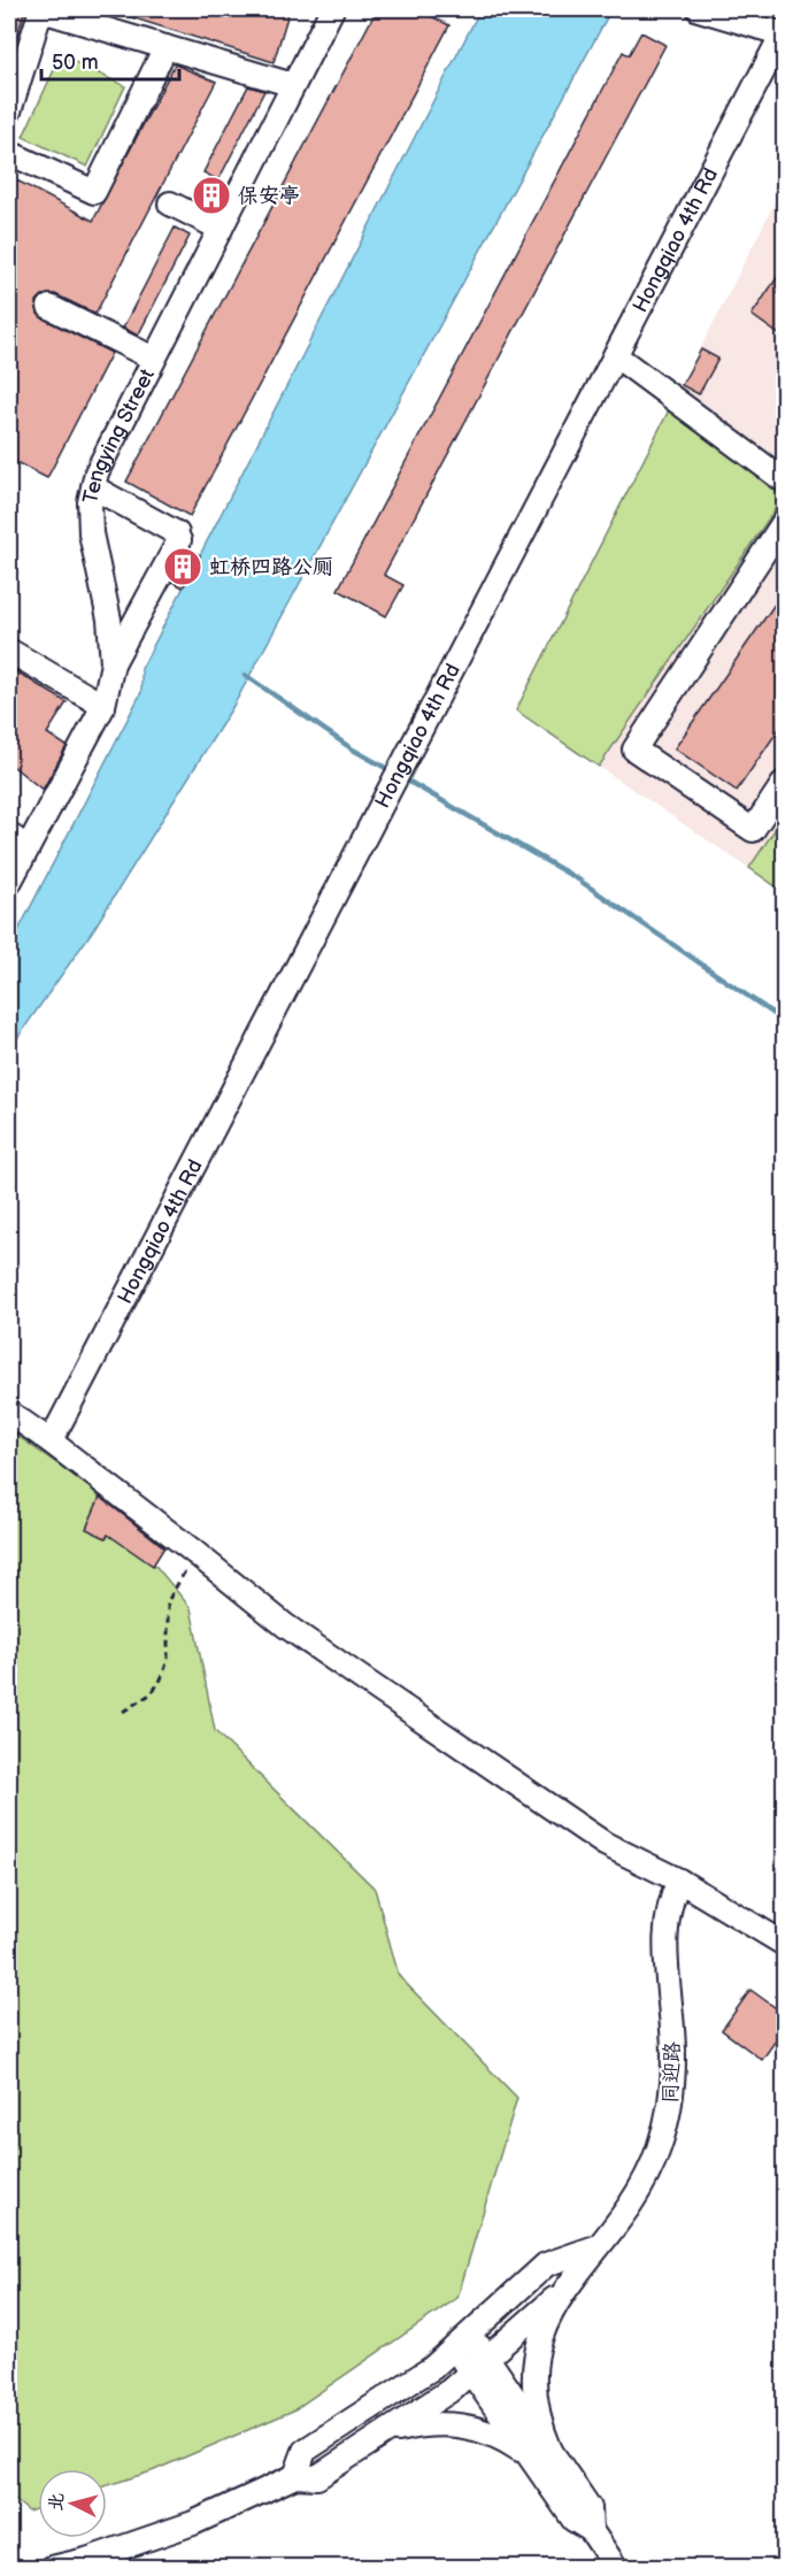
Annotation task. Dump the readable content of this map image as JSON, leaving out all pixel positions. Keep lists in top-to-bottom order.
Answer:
{
  "streets": {
    "street": ["Hongqiao 4th Rd", "Tengying Street", "同迎路"]
  },
  "places": {
    "building": ["保安亭", "虹桥四路公厕"]
  },
  "scale_bar": "50 m",
  "north": "left"
}
